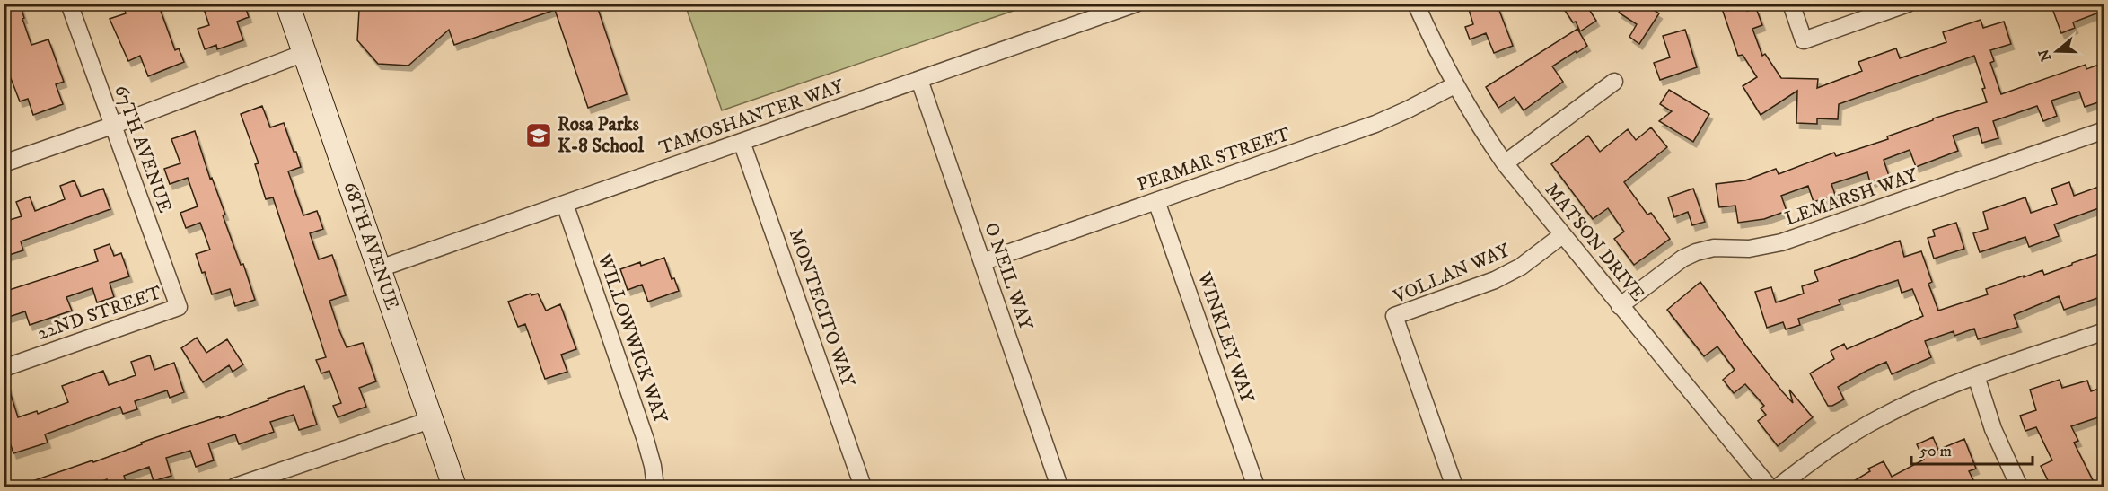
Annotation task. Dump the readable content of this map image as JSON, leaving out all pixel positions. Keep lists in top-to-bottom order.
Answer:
{
  "streets": {
    "street": [
      "TAMOSHANTER WAY",
      "67TH AVENUE",
      "PERMAR STREET",
      "LEMARSH WAY",
      "MATSON DRIVE",
      "68TH AVENUE",
      "VOLLAN WAY",
      "O NEIL WAY",
      "MONTECITO WAY",
      "22ND STREET",
      "WINKLEY WAY",
      "WILLOWWICK WAY"
    ]
  },
  "crossings": [
    ["TAMOSHANTER WAY", "68TH AVENUE"],
    ["TAMOSHANTER WAY", "O NEIL WAY"],
    ["TAMOSHANTER WAY", "MONTECITO WAY"],
    ["TAMOSHANTER WAY", "WILLOWWICK WAY"],
    ["67TH AVENUE", "22ND STREET"],
    ["PERMAR STREET", "MATSON DRIVE"],
    ["PERMAR STREET", "O NEIL WAY"],
    ["PERMAR STREET", "WINKLEY WAY"],
    ["LEMARSH WAY", "MATSON DRIVE"],
    ["MATSON DRIVE", "VOLLAN WAY"]
  ],
  "places": {
    "school or university": ["Rosa Parks K-8 School"]
  },
  "scale_bar": "50 m",
  "north": "left"
}
